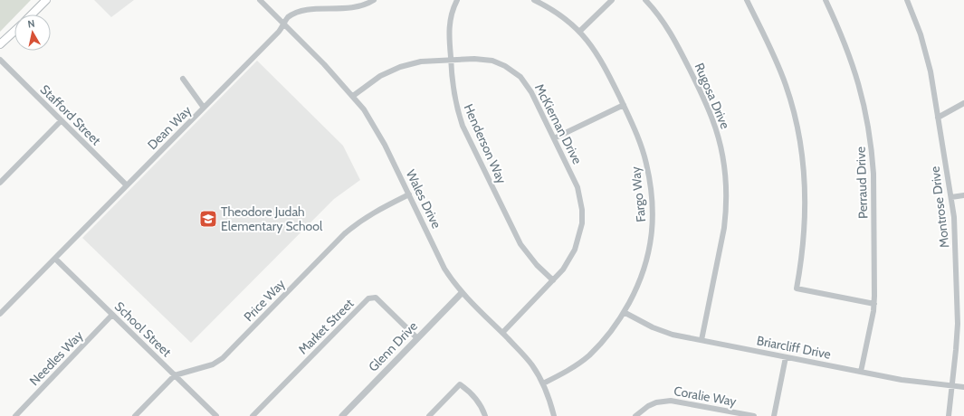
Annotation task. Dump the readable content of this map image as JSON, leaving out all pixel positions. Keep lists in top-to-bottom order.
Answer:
{
  "streets": {
    "street": [
      "Rugosa Drive",
      "Stafford Street",
      "McKiernan Drive",
      "Dean Way",
      "Henderson Way",
      "Perraud Drive",
      "Fargo Way",
      "Wales Drive",
      "Montrose Drive",
      "Price Way",
      "Market Street",
      "School Street",
      "Glenn Drive",
      "Briarcliff Drive",
      "Needles Way",
      "Coralie Way"
    ]
  },
  "crossings": [
    ["Rugosa Drive", "Briarcliff Drive"],
    ["Stafford Street", "Dean Way"],
    ["McKiernan Drive", "Henderson Way"],
    ["McKiernan Drive", "Wales Drive"],
    ["Dean Way", "Wales Drive"],
    ["Dean Way", "School Street"],
    ["Perraud Drive", "Briarcliff Drive"],
    ["Fargo Way", "Wales Drive"],
    ["Fargo Way", "Briarcliff Drive"],
    ["Wales Drive", "Price Way"],
    ["Wales Drive", "Glenn Drive"],
    ["Montrose Drive", "Briarcliff Drive"],
    ["Price Way", "School Street"],
    ["Market Street", "Glenn Drive"],
    ["School Street", "Needles Way"]
  ],
  "places": {
    "school or university": ["Theodore Judah Elementary School"]
  },
  "north": "top"
}
